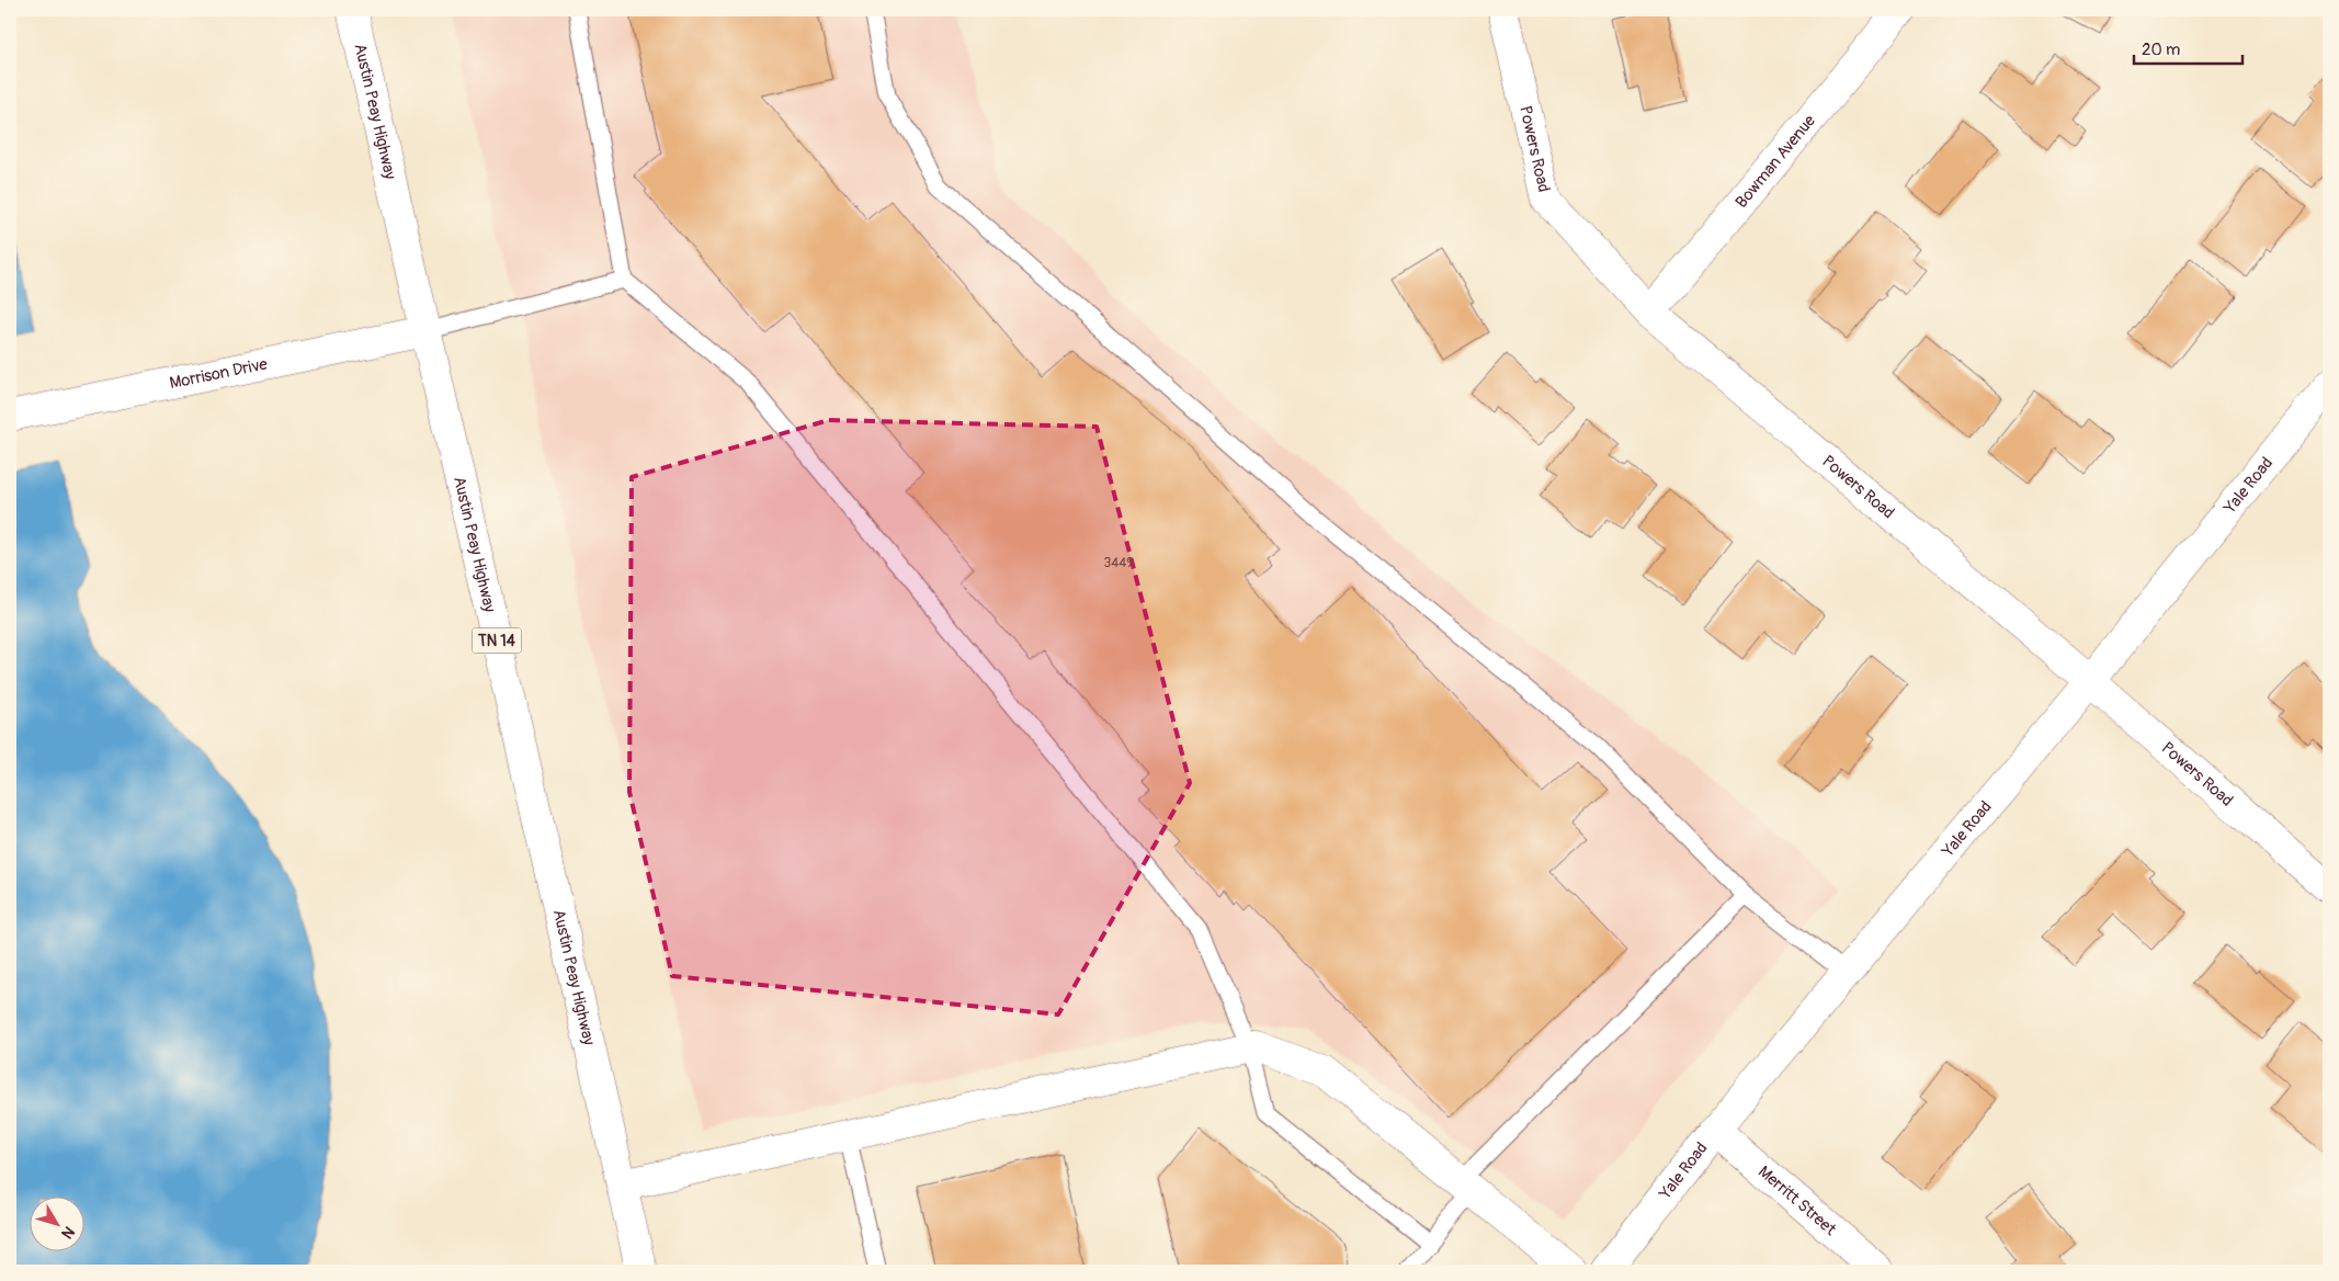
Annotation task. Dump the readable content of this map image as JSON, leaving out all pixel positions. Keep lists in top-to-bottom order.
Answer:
{
  "streets": {
    "street": [
      "Austin Peay Highway",
      "Powers Road",
      "Bowman Avenue",
      "Morrison Drive",
      "Yale Road",
      "TN 14",
      "Merritt Street"
    ]
  },
  "crossings": [
    ["Austin Peay Highway", "Morrison Drive"],
    ["Powers Road", "Bowman Avenue"],
    ["Powers Road", "Yale Road"],
    ["Yale Road", "Merritt Street"]
  ],
  "house_numbers": ["3449"],
  "scale_bar": "20 m",
  "north": "bottom right"
}
